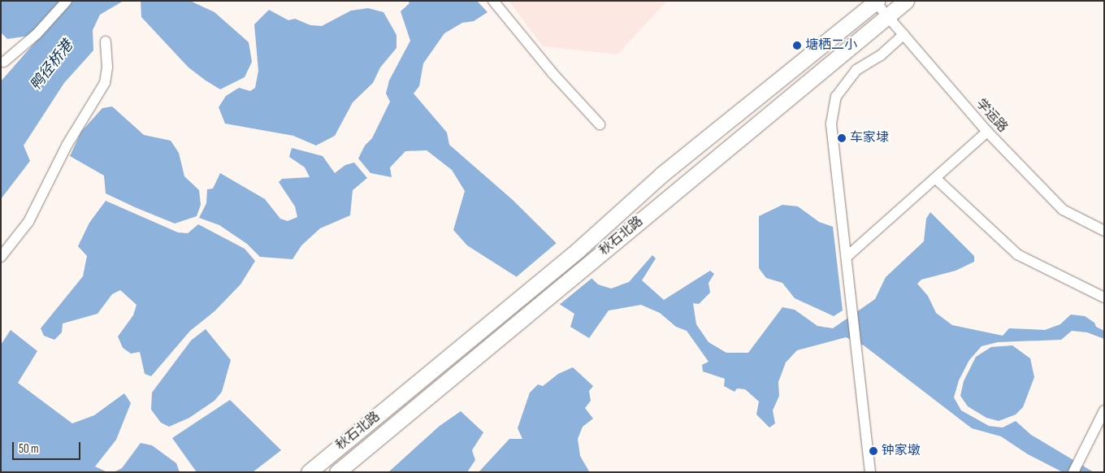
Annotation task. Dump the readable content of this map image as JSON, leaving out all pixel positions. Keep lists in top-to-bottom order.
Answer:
{
  "streets": {
    "main road": ["秋石北路"],
    "street": ["学运路"]
  },
  "crossings": [
    ["学运路", "秋石北路"]
  ],
  "water": ["鸭径桥港"],
  "places": ["塘栖二小", "车家埭", "钟家墩"],
  "scale_bar": "50 m"
}
